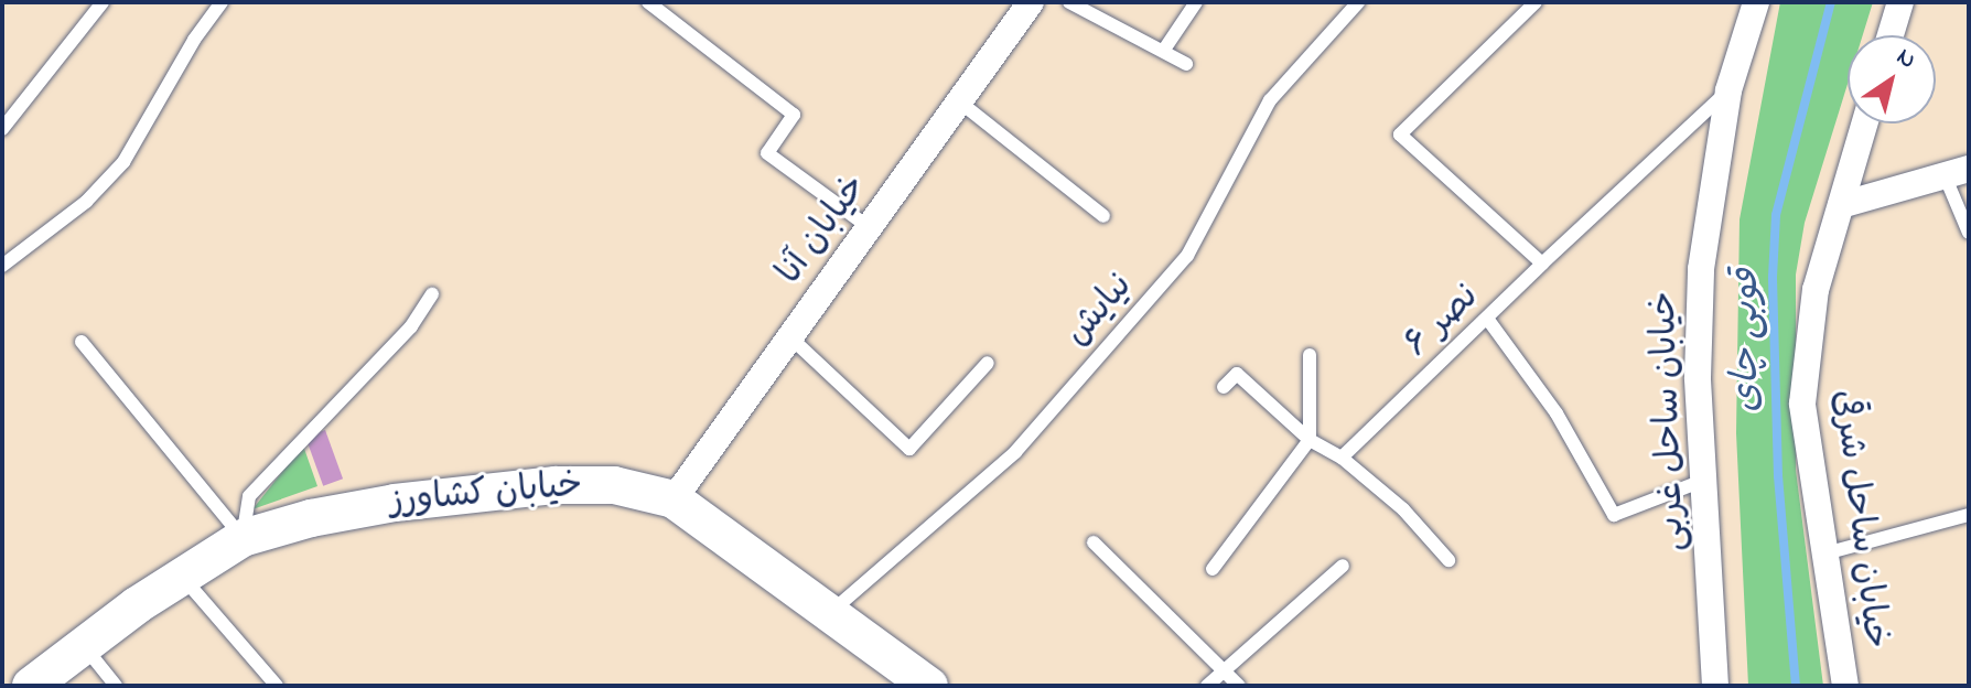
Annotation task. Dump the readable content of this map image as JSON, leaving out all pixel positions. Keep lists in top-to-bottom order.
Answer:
{
  "streets": {
    "main road": ["خیابان کشاورز"],
    "street": ["خیابان آنا", "خیابان ساحل غربی", "خیابان ساحل شرقی"],
    "lane": ["نیایش", "نصر ۶"]
  },
  "crossings": [
    ["خیابان آنا", "خیابان کشاورز"],
    ["نیایش", "خیابان کشاورز"],
    ["نصر ۶", "خیابان ساحل غربی"]
  ],
  "water": ["قوبی چای"],
  "north": "top right"
}
